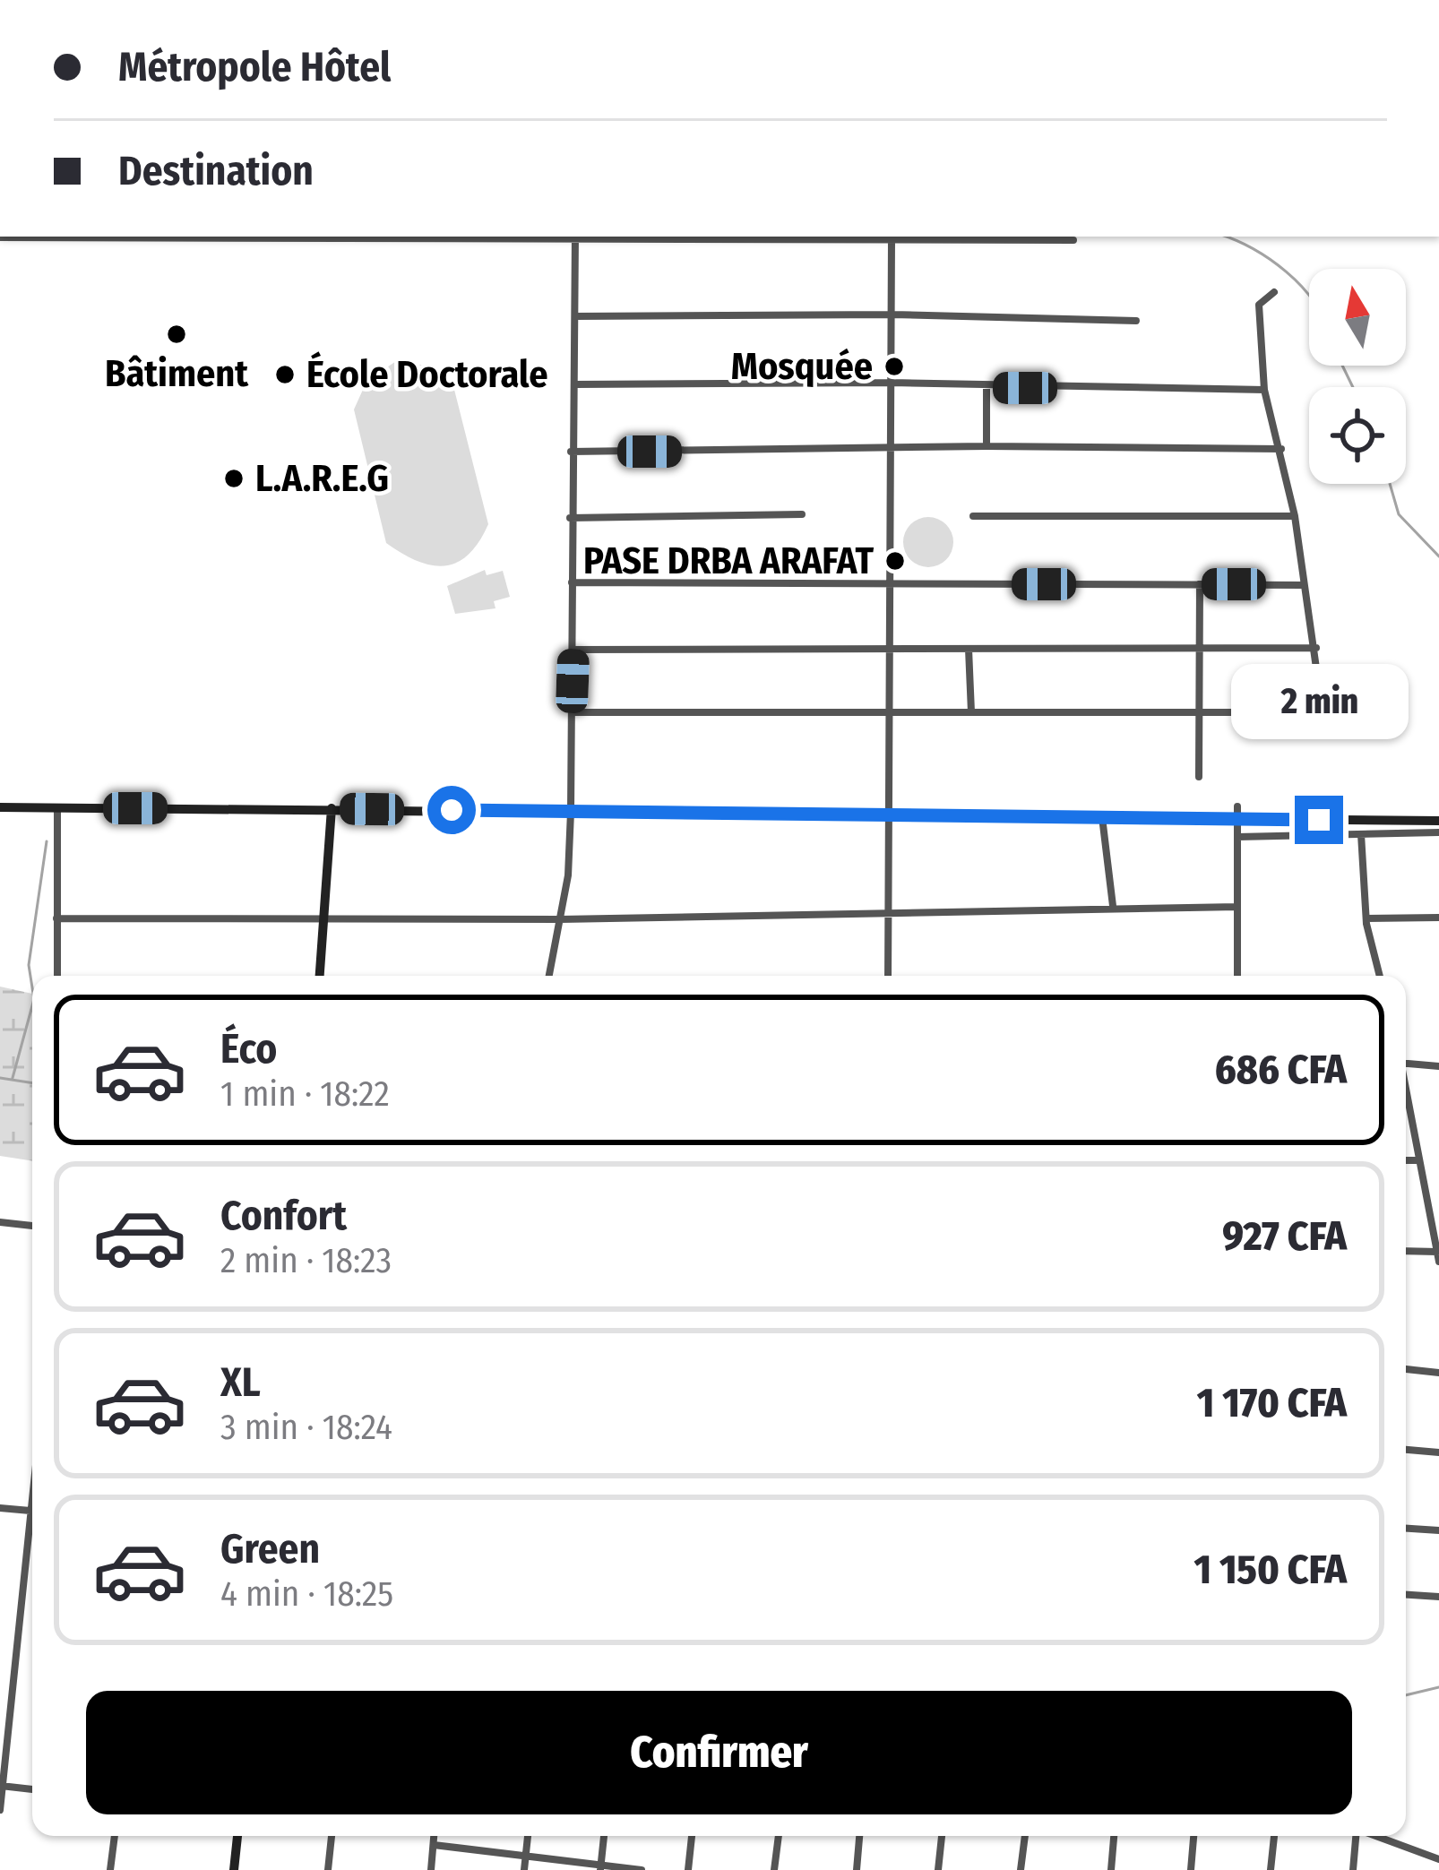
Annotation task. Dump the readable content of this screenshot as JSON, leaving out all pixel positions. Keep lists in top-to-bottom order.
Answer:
{
  "places": [
    "Bâtiment",
    "Mosquée",
    "École Doctorale",
    "L.A.R.E.G",
    "PASE DRBA ARAFAT"
  ],
  "north": "top",
  "page": {
    "banner": ["Métropole Hôtel", "Destination"],
    "bubble": "2 min",
    "list": [
      {
        "name": "Éco",
        "note": "1 min · 18:22",
        "value": "686 CFA"
      },
      {
        "name": "Confort",
        "note": "2 min · 18:23",
        "value": "927 CFA"
      },
      {
        "name": "XL",
        "note": "3 min · 18:24",
        "value": "1 170 CFA"
      },
      {
        "name": "Green",
        "note": "4 min · 18:25",
        "value": "1 150 CFA"
      }
    ],
    "buttons": "Confirmer"
  }
}
